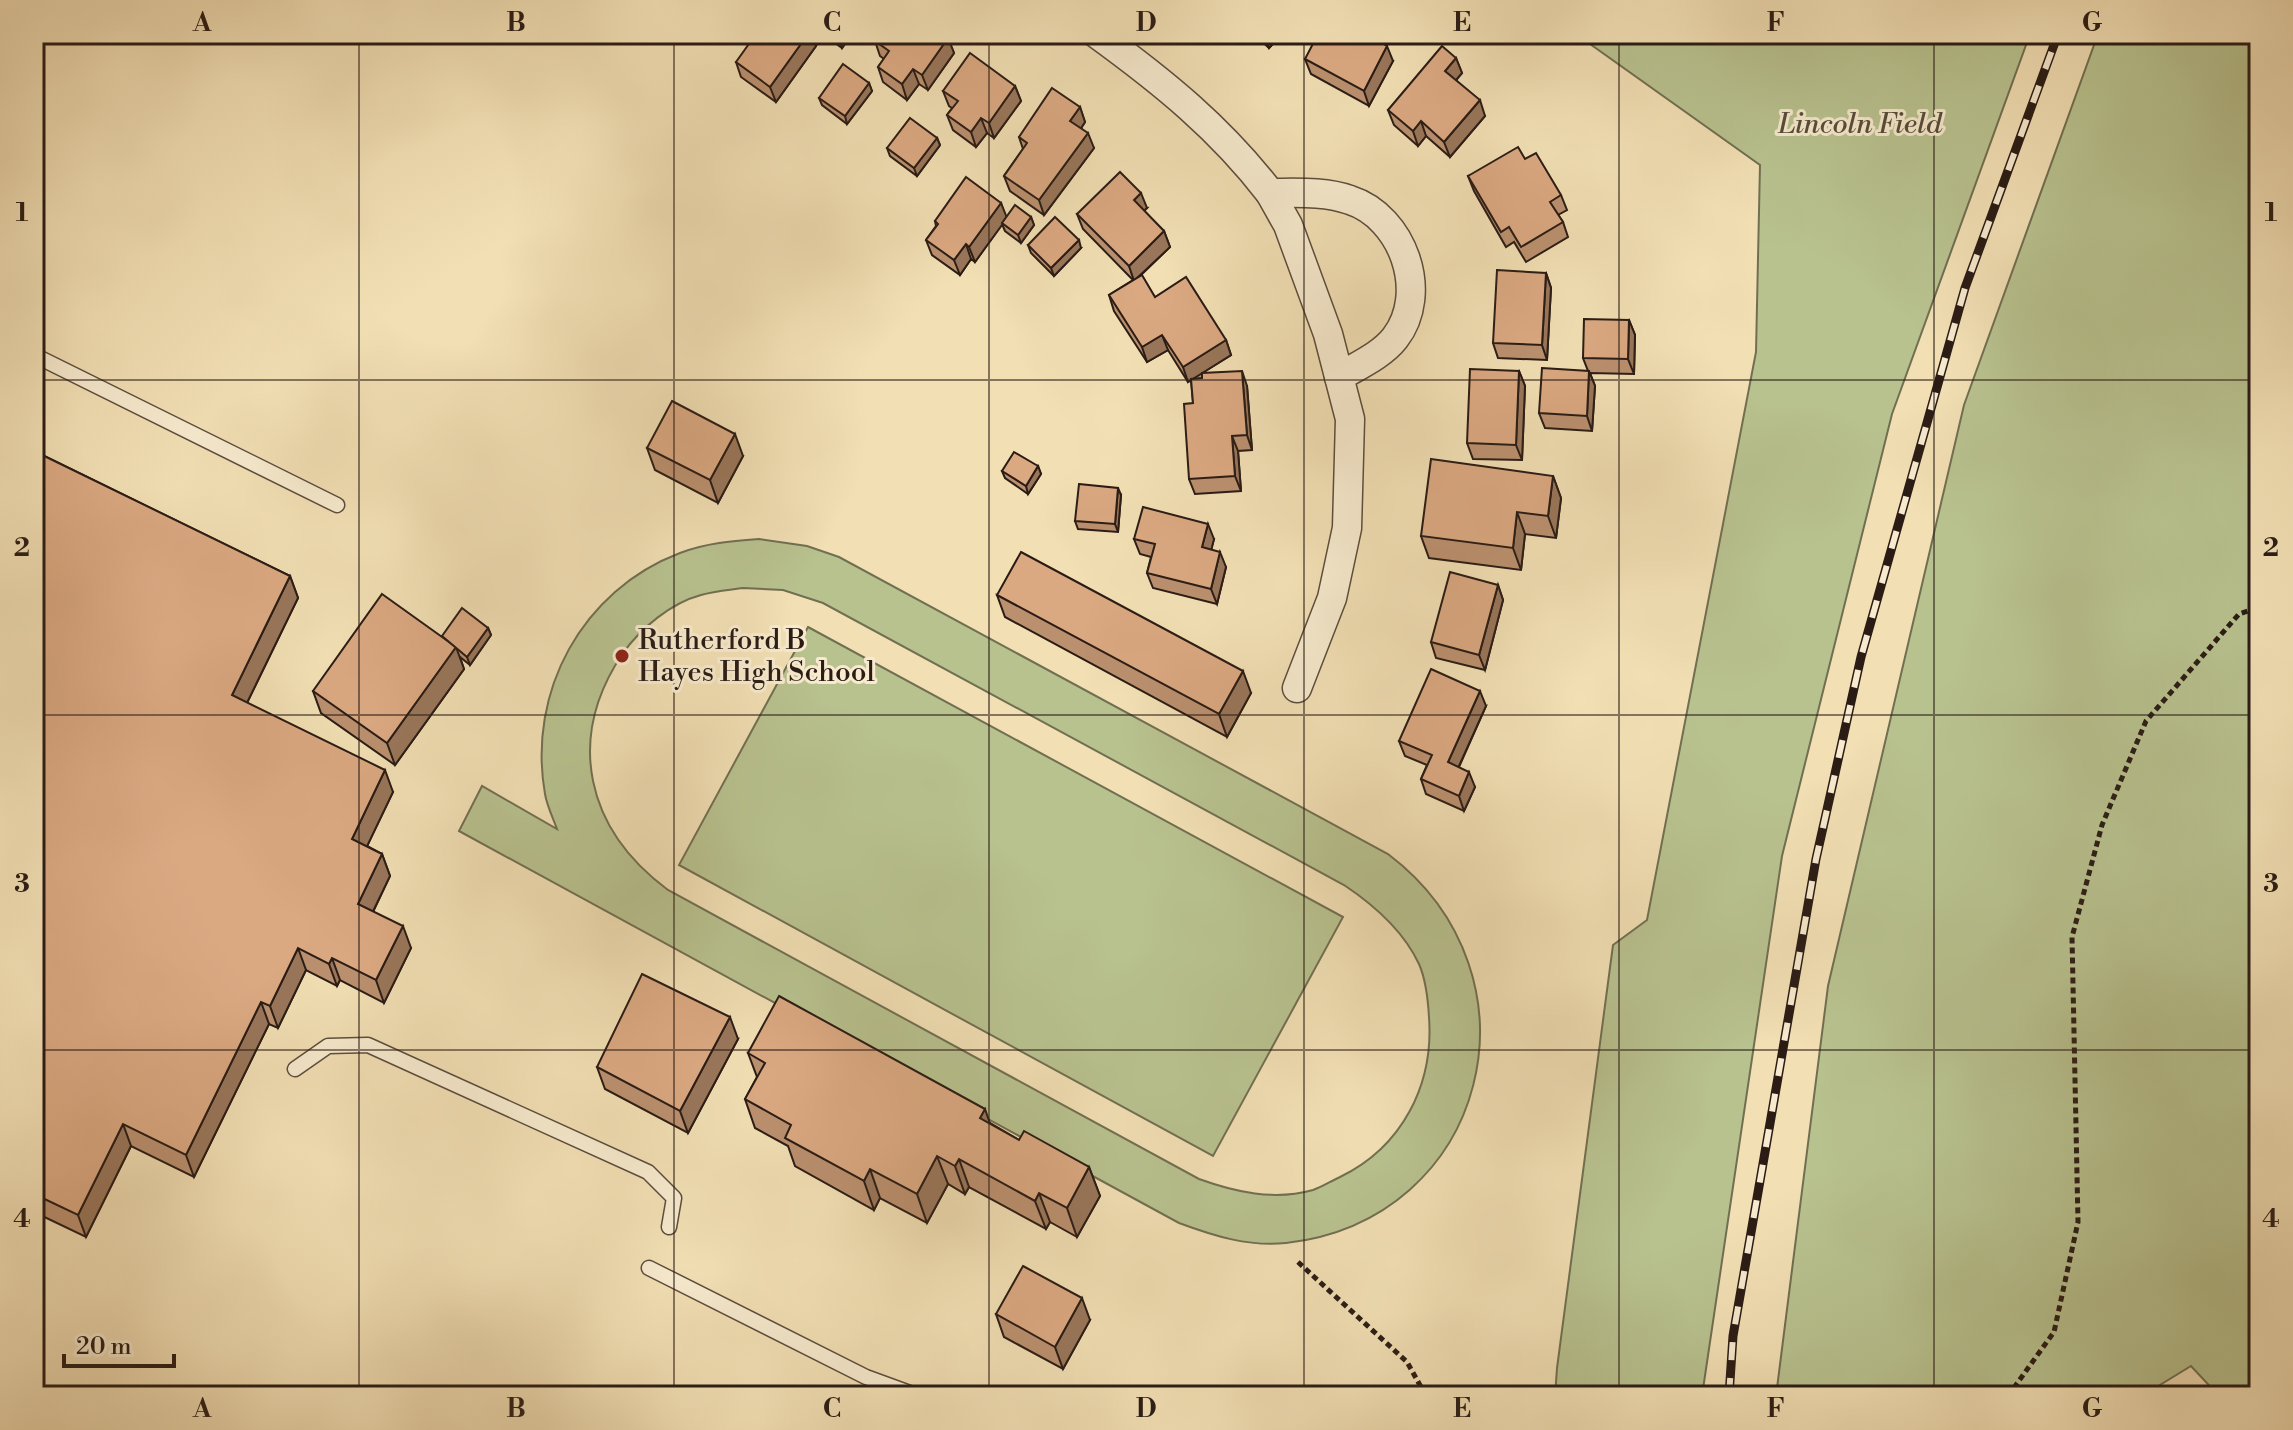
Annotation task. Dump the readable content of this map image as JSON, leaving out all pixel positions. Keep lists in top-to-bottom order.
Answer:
{
  "parks": ["Lincoln Field"],
  "places": ["Rutherford B Hayes High School"],
  "scale_bar": "20 m",
  "grid": {
    "columns": [
      "A",
      "B",
      "C",
      "D",
      "E",
      "F",
      "G"
    ],
    "rows": [
      "1",
      "2",
      "3",
      "4"
    ]
  }
}
